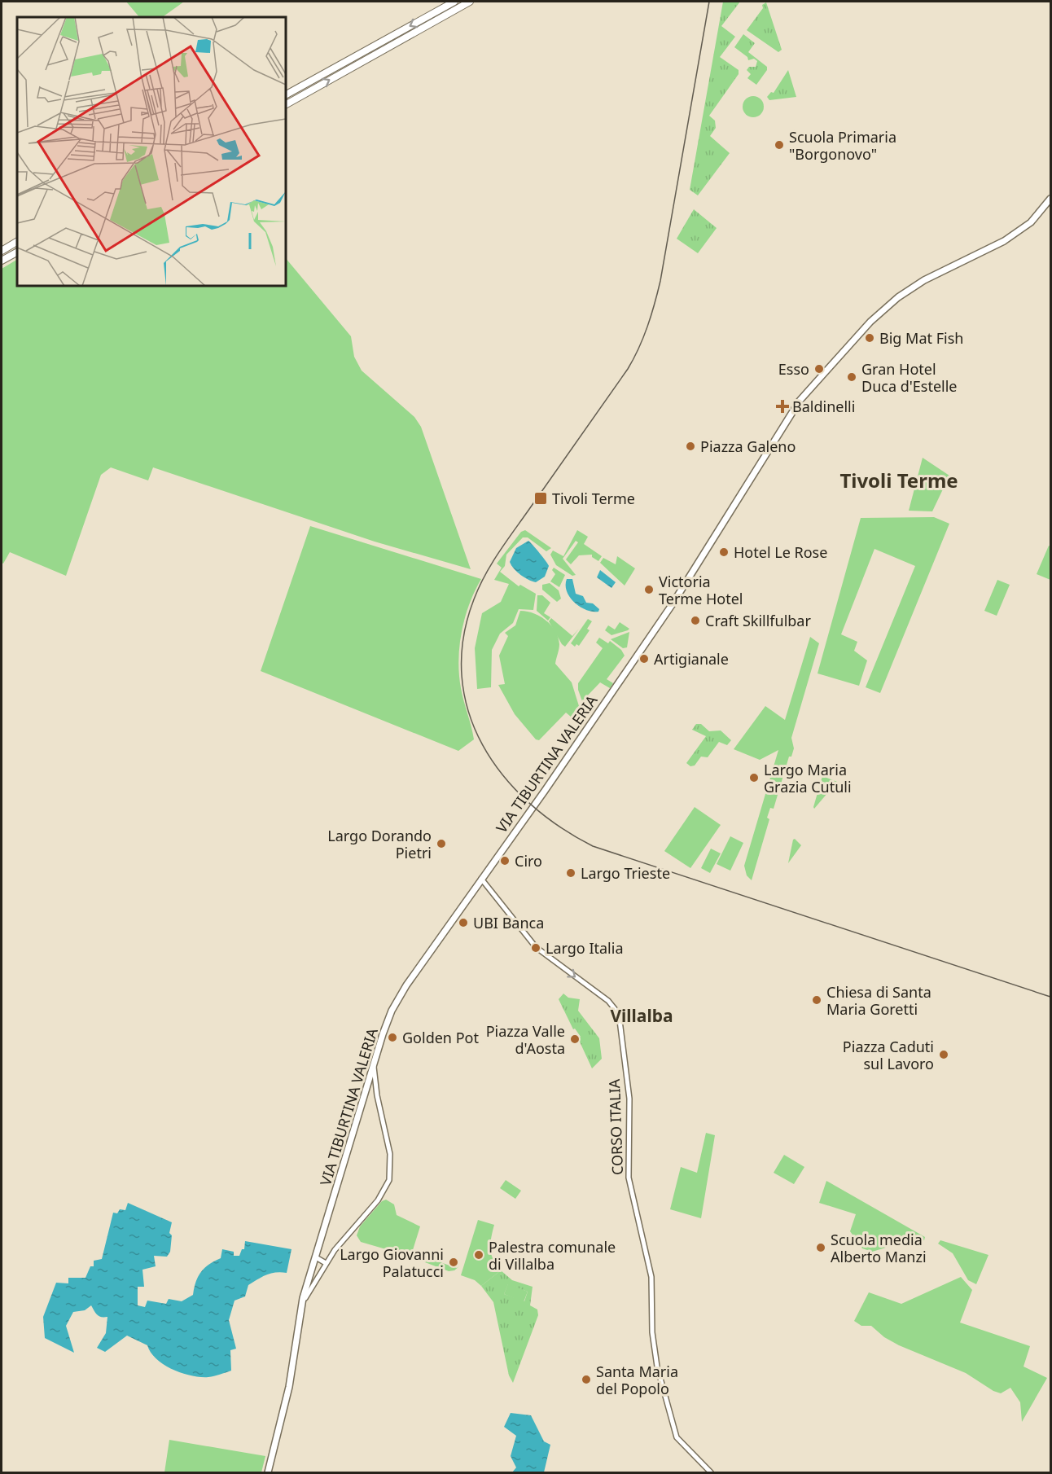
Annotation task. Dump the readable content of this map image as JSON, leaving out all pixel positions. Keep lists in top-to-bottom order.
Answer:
{
  "streets": {
    "main road": ["VIA TIBURTINA VALERIA"],
    "street": ["CORSO ITALIA"]
  },
  "crossings": [
    ["VIA TIBURTINA VALERIA", "CORSO ITALIA"]
  ],
  "one_way": ["CORSO ITALIA"],
  "districts": ["Tivoli Terme", "Villalba"],
  "places": {
    "other": [
      "Scuola Primaria \"Borgonovo\"",
      "Big Mat Fish",
      "Esso",
      "Gran Hotel Duca d'Estelle",
      "Piazza Galeno",
      "Hotel Le Rose",
      "Victoria Terme Hotel",
      "Craft Skillfulbar",
      "Artigianale",
      "Largo Maria Grazia Cutuli",
      "Largo Dorando Pietri",
      "Ciro",
      "Largo Trieste",
      "UBI Banca",
      "Largo Italia",
      "Chiesa di Santa Maria Goretti",
      "Golden Pot",
      "Piazza Valle d'Aosta",
      "Piazza Caduti sul Lavoro",
      "Scuola media Alberto Manzi",
      "Palestra comunale di Villalba",
      "Largo Giovanni Palatucci",
      "Santa Maria del Popolo"
    ],
    "health": ["Baldinelli"],
    "transit": ["Tivoli Terme"]
  }
}
